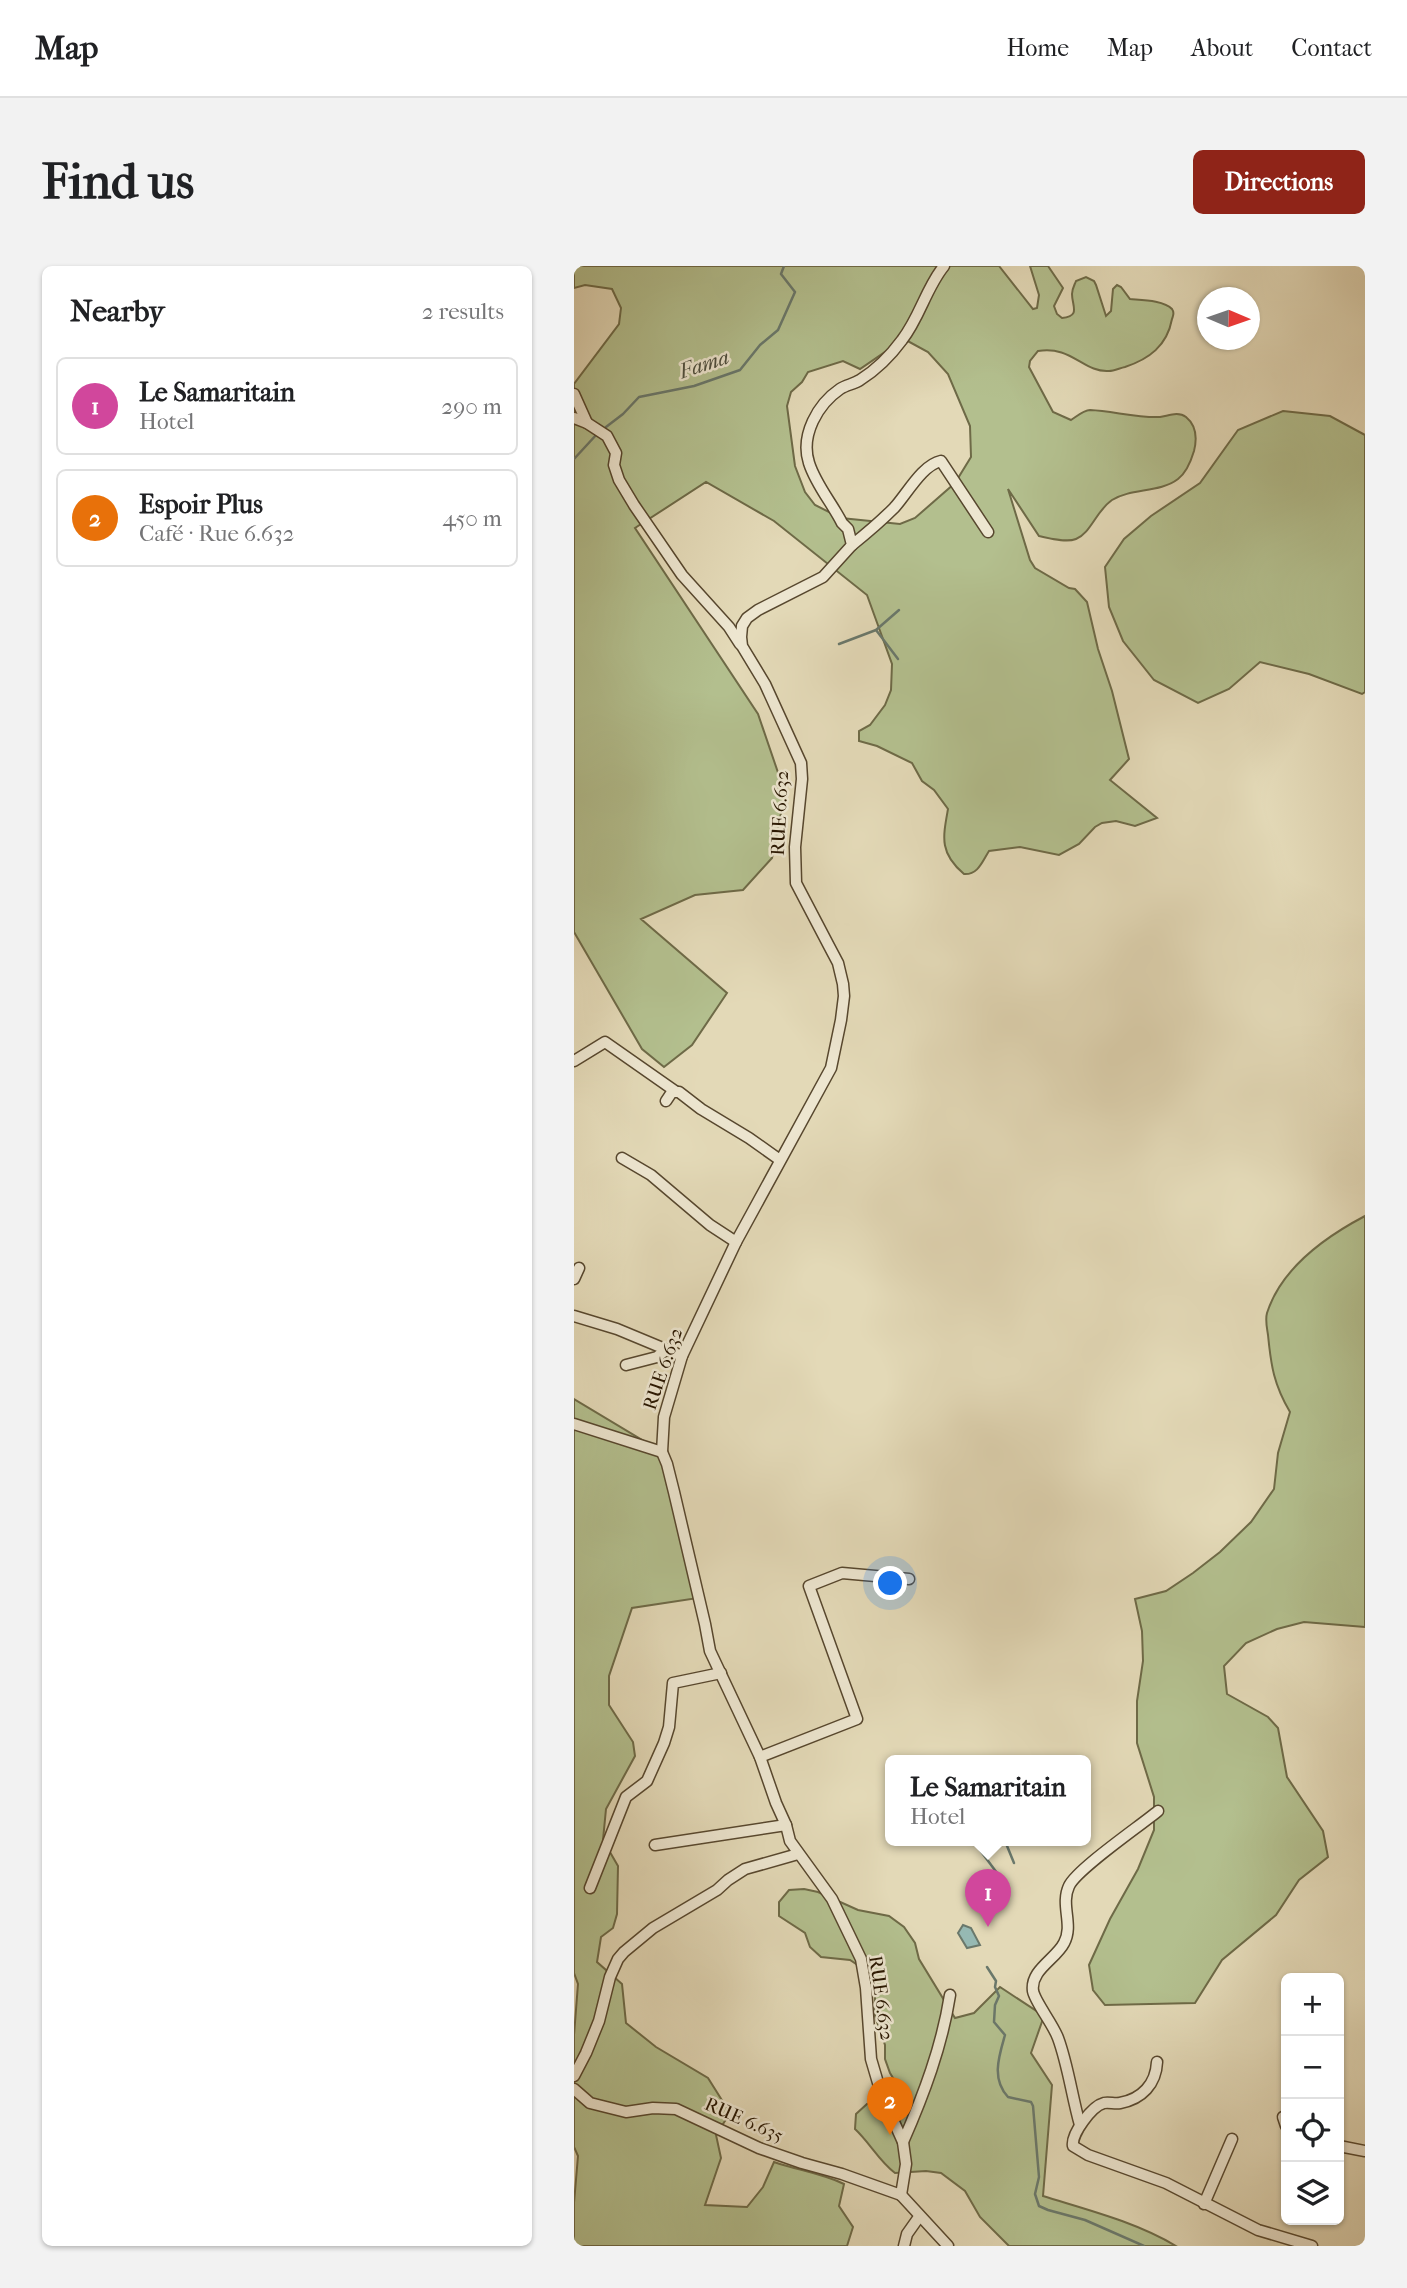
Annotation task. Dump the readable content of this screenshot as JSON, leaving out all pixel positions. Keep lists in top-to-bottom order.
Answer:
{
  "streets": {
    "street": ["RUE 6.632", "RUE 6.635"]
  },
  "crossings": [
    ["RUE 6.632", "RUE 6.635"]
  ],
  "water": ["Fama"],
  "north": "right",
  "page": {
    "header": "Map",
    "nav": [
      "Home",
      "Map",
      "About",
      "Contact"
    ],
    "buttons": "Directions",
    "title": "Find us",
    "heading": ["Nearby", "2 results"],
    "list": [
      {
        "mark": "1",
        "name": "Le Samaritain",
        "note": "Hotel",
        "value": "290 m"
      },
      {
        "mark": "2",
        "name": "Espoir Plus",
        "note": "Café · Rue 6.632",
        "value": "450 m"
      }
    ],
    "popup": ["Le Samaritain", "Hotel"],
    "pins": ["1", "2"],
    "map_buttons": ["+", "−"]
  }
}
